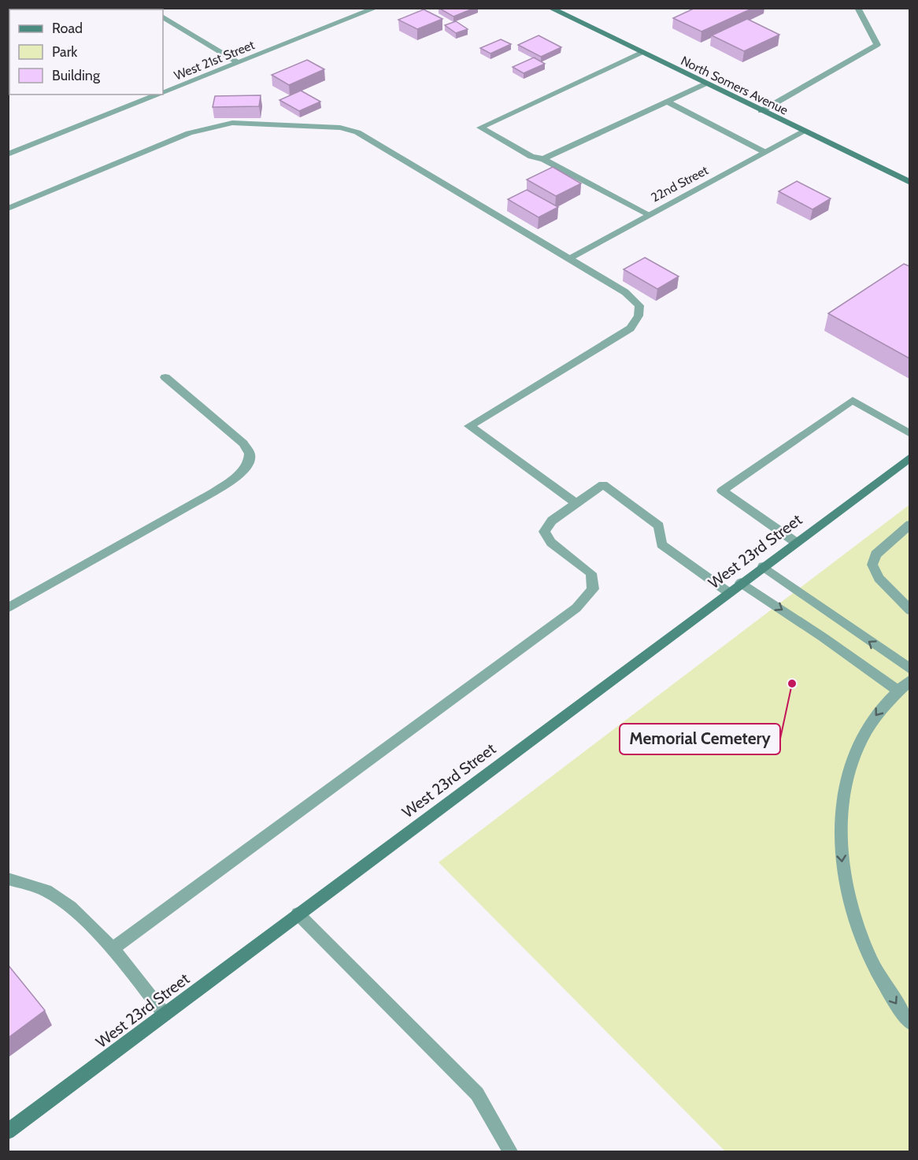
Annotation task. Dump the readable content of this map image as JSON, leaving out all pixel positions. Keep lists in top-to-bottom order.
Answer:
{
  "streets": {
    "main road": ["North Somers Avenue", "West 23rd Street"],
    "street": ["West 21st Street", "22nd Street"]
  },
  "crossings": [
    ["North Somers Avenue", "22nd Street"]
  ],
  "places": ["Memorial Cemetery"],
  "legend": ["Road", "Park", "Building"]
}
